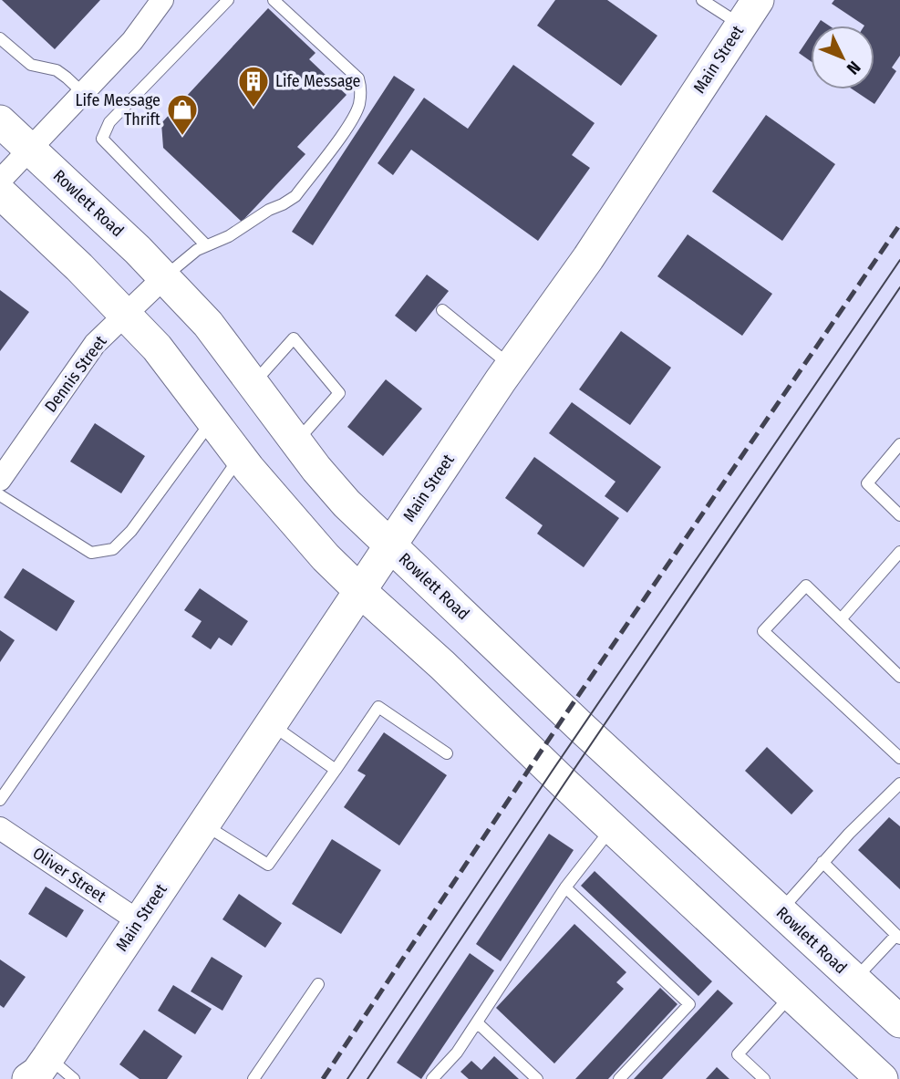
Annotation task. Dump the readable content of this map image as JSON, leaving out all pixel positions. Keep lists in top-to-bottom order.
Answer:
{
  "streets": {
    "main road": ["Main Street", "Rowlett Road"],
    "street": ["Dennis Street", "Oliver Street"]
  },
  "crossings": [
    ["Main Street", "Rowlett Road"],
    ["Main Street", "Oliver Street"],
    ["Rowlett Road", "Dennis Street"]
  ],
  "places": {
    "building": ["Life Message"],
    "shop": ["Life Message Thrift"]
  },
  "north": "bottom right"
}
